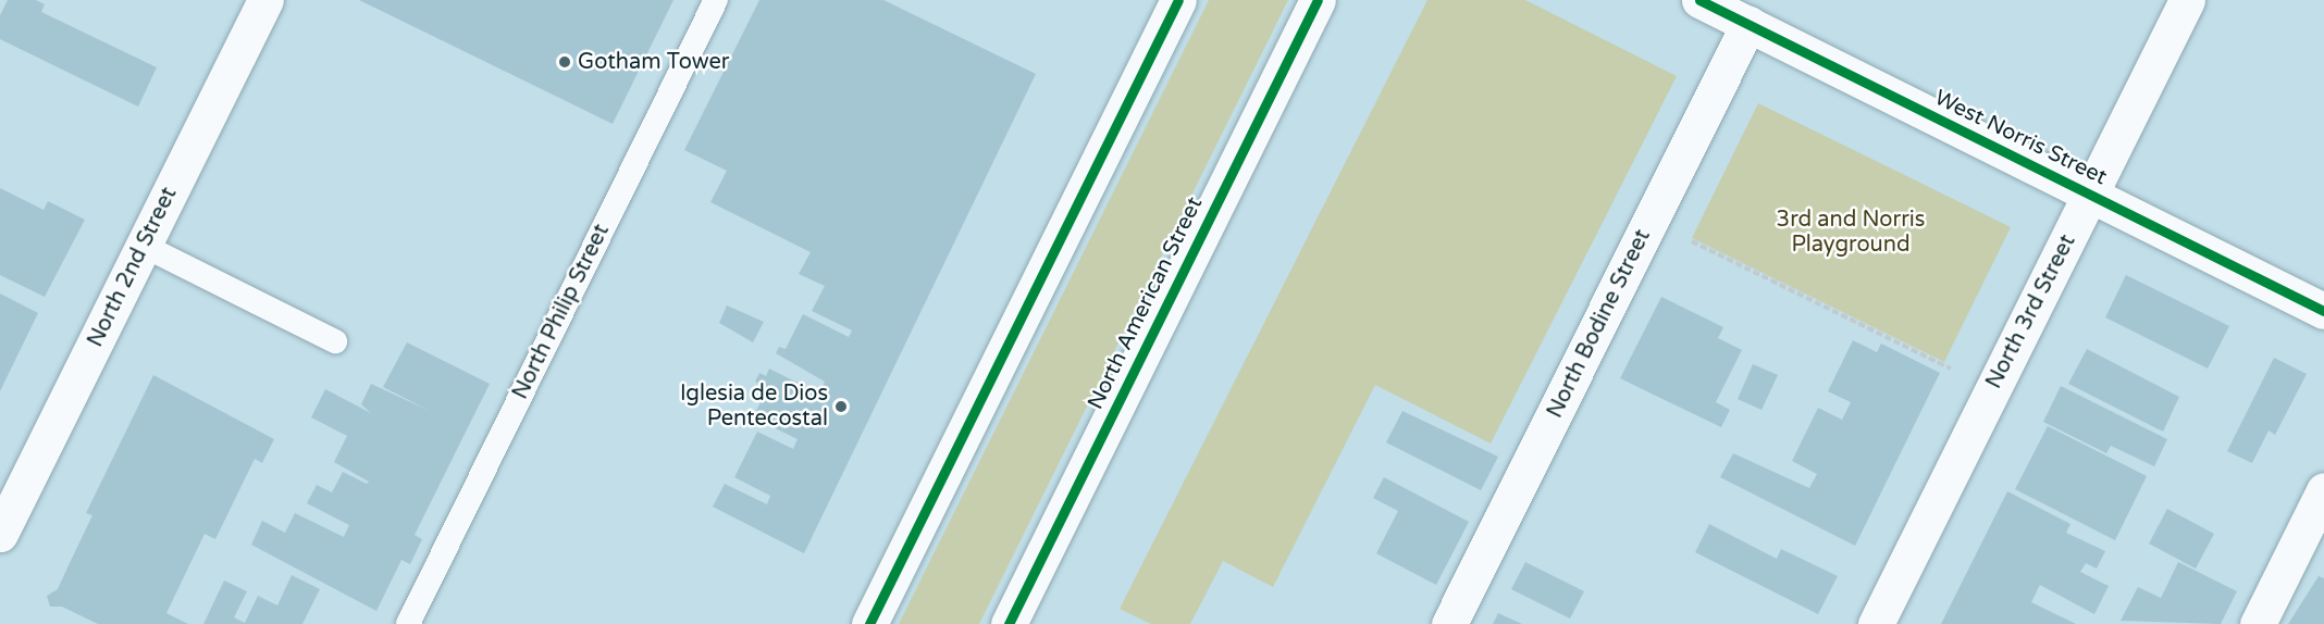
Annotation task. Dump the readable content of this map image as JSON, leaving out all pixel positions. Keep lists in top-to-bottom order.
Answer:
{
  "streets": {
    "street": [
      "West Norris Street",
      "North 2nd Street",
      "North American Street",
      "North 3rd Street",
      "North Bodine Street"
    ],
    "lane": ["North Philip Street"]
  },
  "crossings": [
    ["West Norris Street", "North 3rd Street"],
    ["West Norris Street", "North Bodine Street"]
  ],
  "parks": ["3rd and Norris Playground"],
  "places": ["Gotham Tower", "Iglesia de Dios Pentecostal"]
}
